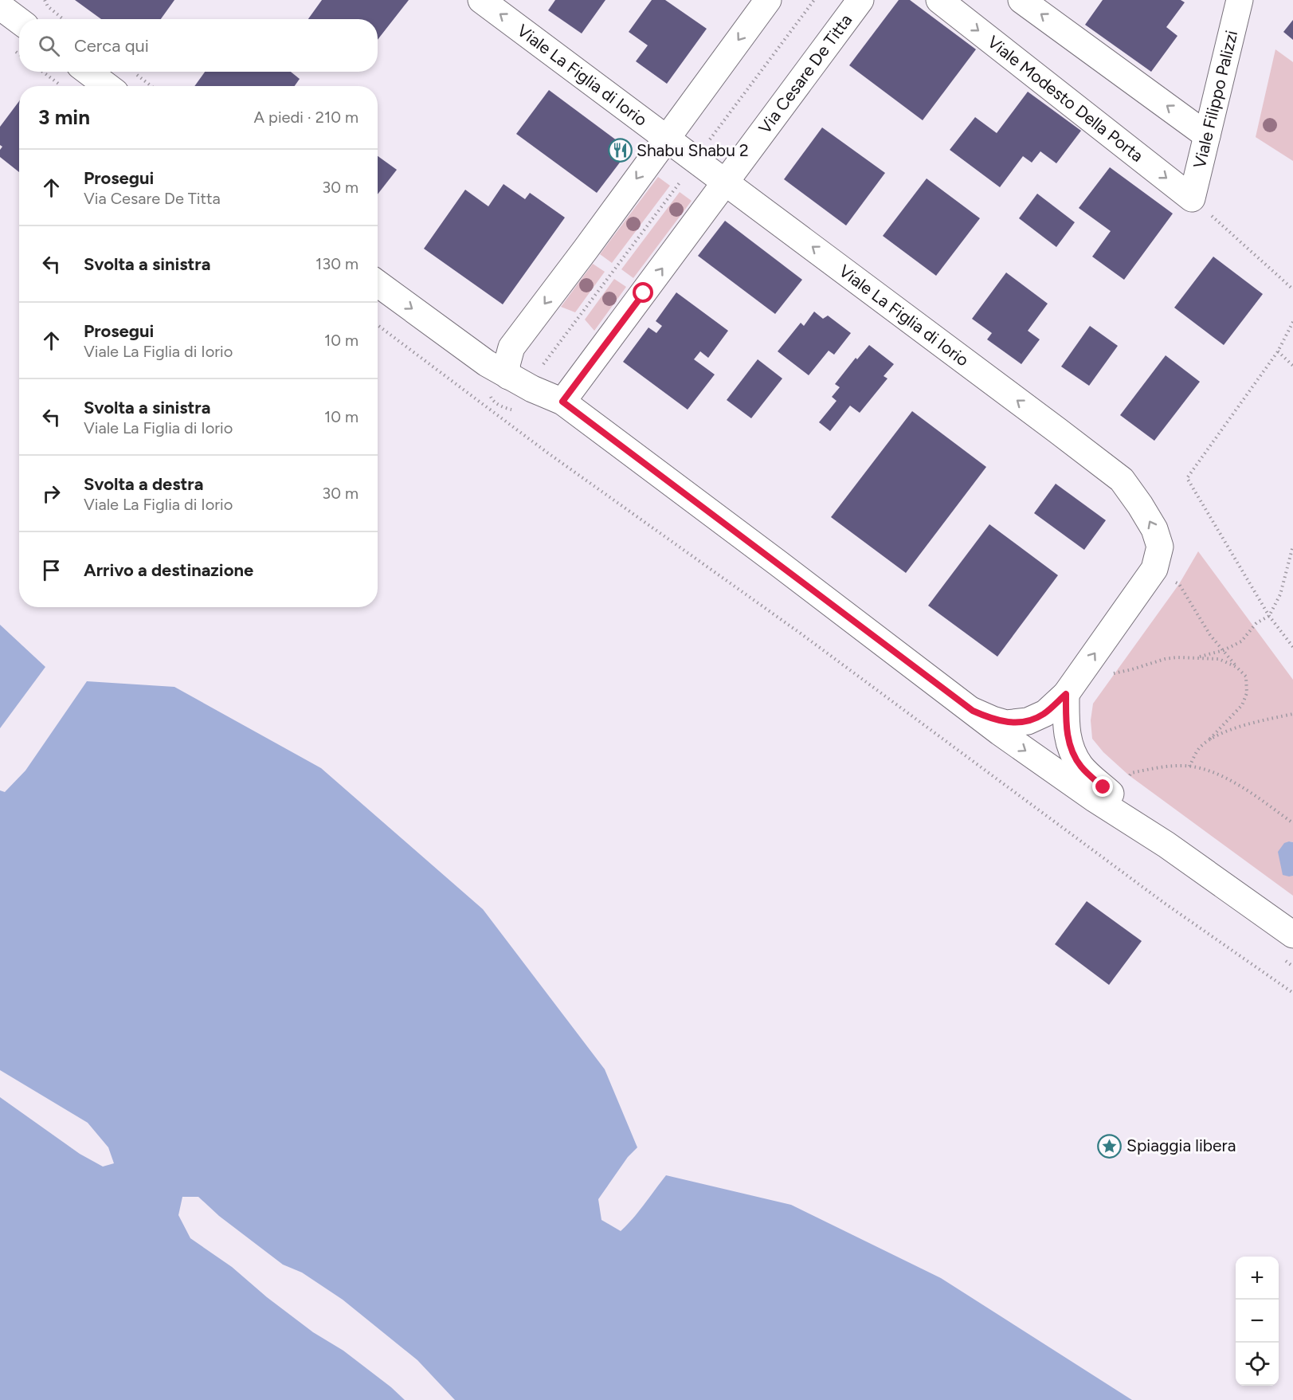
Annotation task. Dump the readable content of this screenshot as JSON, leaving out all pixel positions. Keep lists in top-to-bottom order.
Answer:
{
  "streets": {
    "street": [
      "Via Cesare De Titta",
      "Viale La Figlia di Iorio",
      "Viale Modesto Della Porta",
      "Viale Filippo Palizzi"
    ]
  },
  "crossings": [
    ["Via Cesare De Titta", "Viale La Figlia di Iorio"],
    ["Viale Modesto Della Porta", "Viale Filippo Palizzi"]
  ],
  "one_way": ["Viale La Figlia di Iorio"],
  "places": {
    "restaurant": ["Shabu Shabu 2"],
    "place": ["Spiaggia libera"]
  },
  "page": {
    "search": "Cerca qui",
    "heading": ["3 min", "A piedi · 210 m"],
    "list": [
      ["Prosegui", "Via Cesare De Titta", "30 m"],
      ["Svolta a sinistra", "130 m"],
      ["Prosegui", "Viale La Figlia di Iorio", "10 m"],
      ["Svolta a sinistra", "Viale La Figlia di Iorio", "10 m"],
      ["Svolta a destra", "Viale La Figlia di Iorio", "30 m"],
      "Arrivo a destinazione"
    ],
    "map_buttons": ["+", "−"]
  }
}
